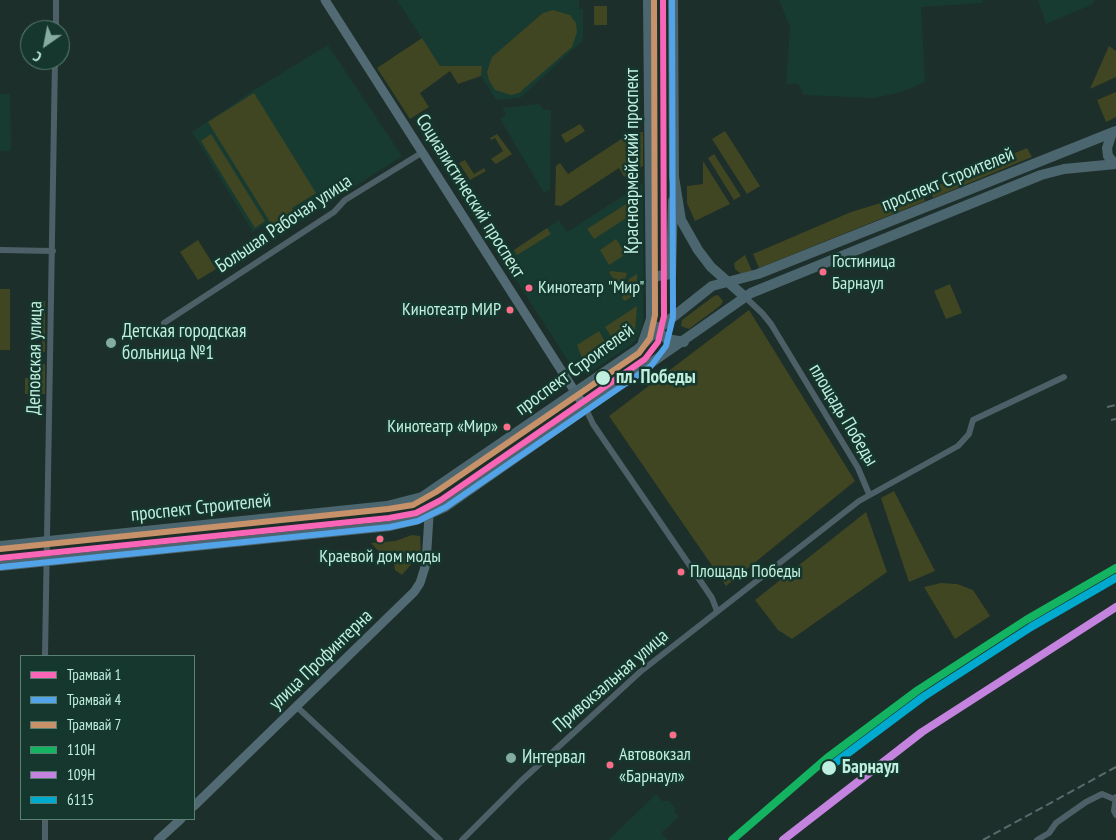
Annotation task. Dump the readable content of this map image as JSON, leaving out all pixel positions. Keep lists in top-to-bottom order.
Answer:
{
  "streets": {
    "main road": ["Красноармейский проспект", "проспект Строителей"],
    "street": [
      "Социалистический проспект",
      "Большая Рабочая улица",
      "Деповская улица",
      "площадь Победы",
      "улица Профинтерна",
      "Привокзальная улица"
    ]
  },
  "crossings": [
    ["Красноармейский проспект", "проспект Строителей"],
    ["проспект Строителей", "Социалистический проспект"],
    ["проспект Строителей", "Деповская улица"],
    ["проспект Строителей", "площадь Победы"],
    ["проспект Строителей", "улица Профинтерна"],
    ["Социалистический проспект", "Большая Рабочая улица"],
    ["площадь Победы", "Привокзальная улица"]
  ],
  "places": [
    "Гостиница Барнаул",
    "Кинотеатр \"Мир\"",
    "Кинотеатр МИР",
    "Детская городская больница №1",
    "пл. Победы",
    "Кинотеатр «Мир»",
    "Краевой дом моды",
    "Площадь Победы",
    "Интервал",
    "Автовокзал «Барнаул»",
    "Барнаул"
  ],
  "lines": [
    "tram line 1",
    "tram line 4",
    "tram line 7",
    "transit line 110Н",
    "transit line 6115",
    "transit line 109Н"
  ],
  "legend": [
    "Трамвай 1",
    "Трамвай 4",
    "Трамвай 7",
    "110Н",
    "109Н",
    "6115"
  ],
  "north": "bottom left"
}
